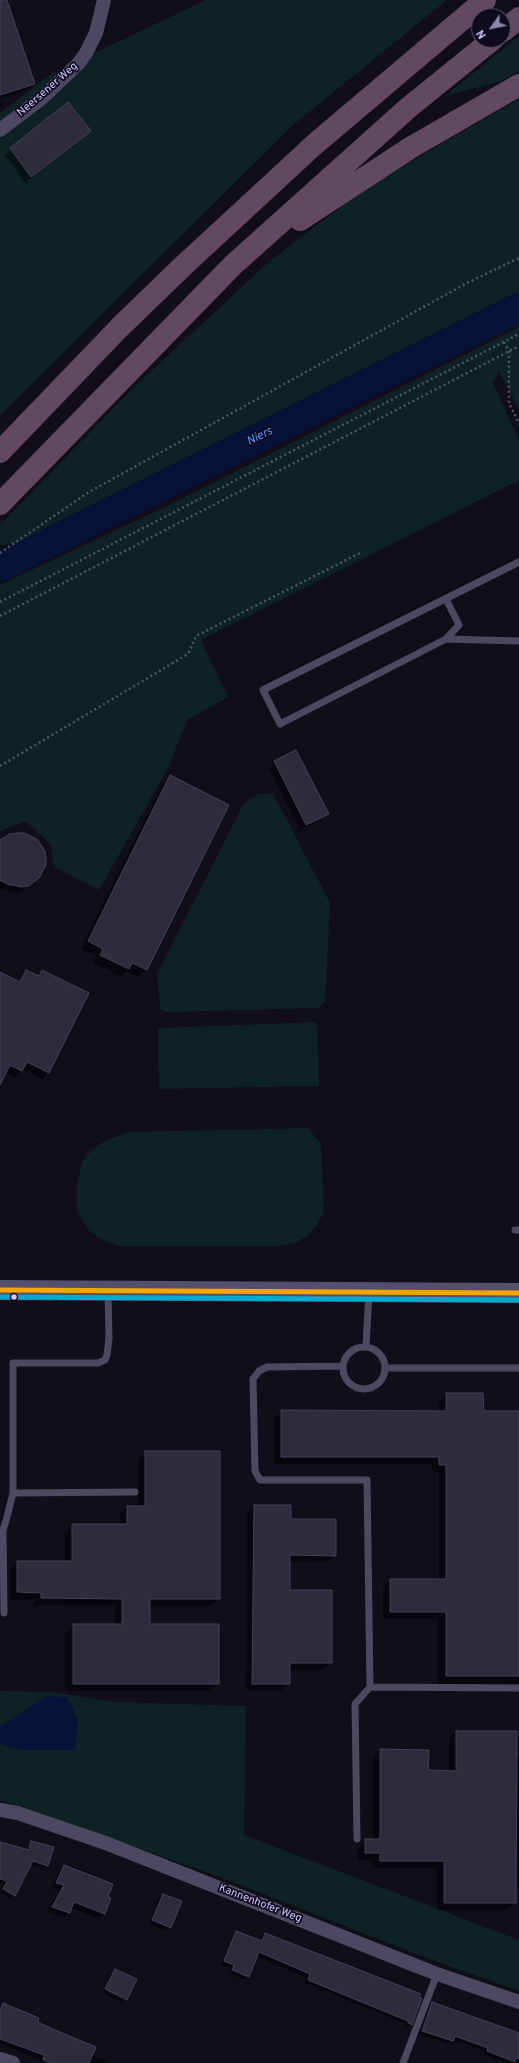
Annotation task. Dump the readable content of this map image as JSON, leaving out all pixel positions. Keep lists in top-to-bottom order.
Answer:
{
  "streets": {
    "street": ["Neersener Weg", "Kannenhofer Weg"]
  },
  "water": ["Niers"],
  "north": "bottom left"
}
